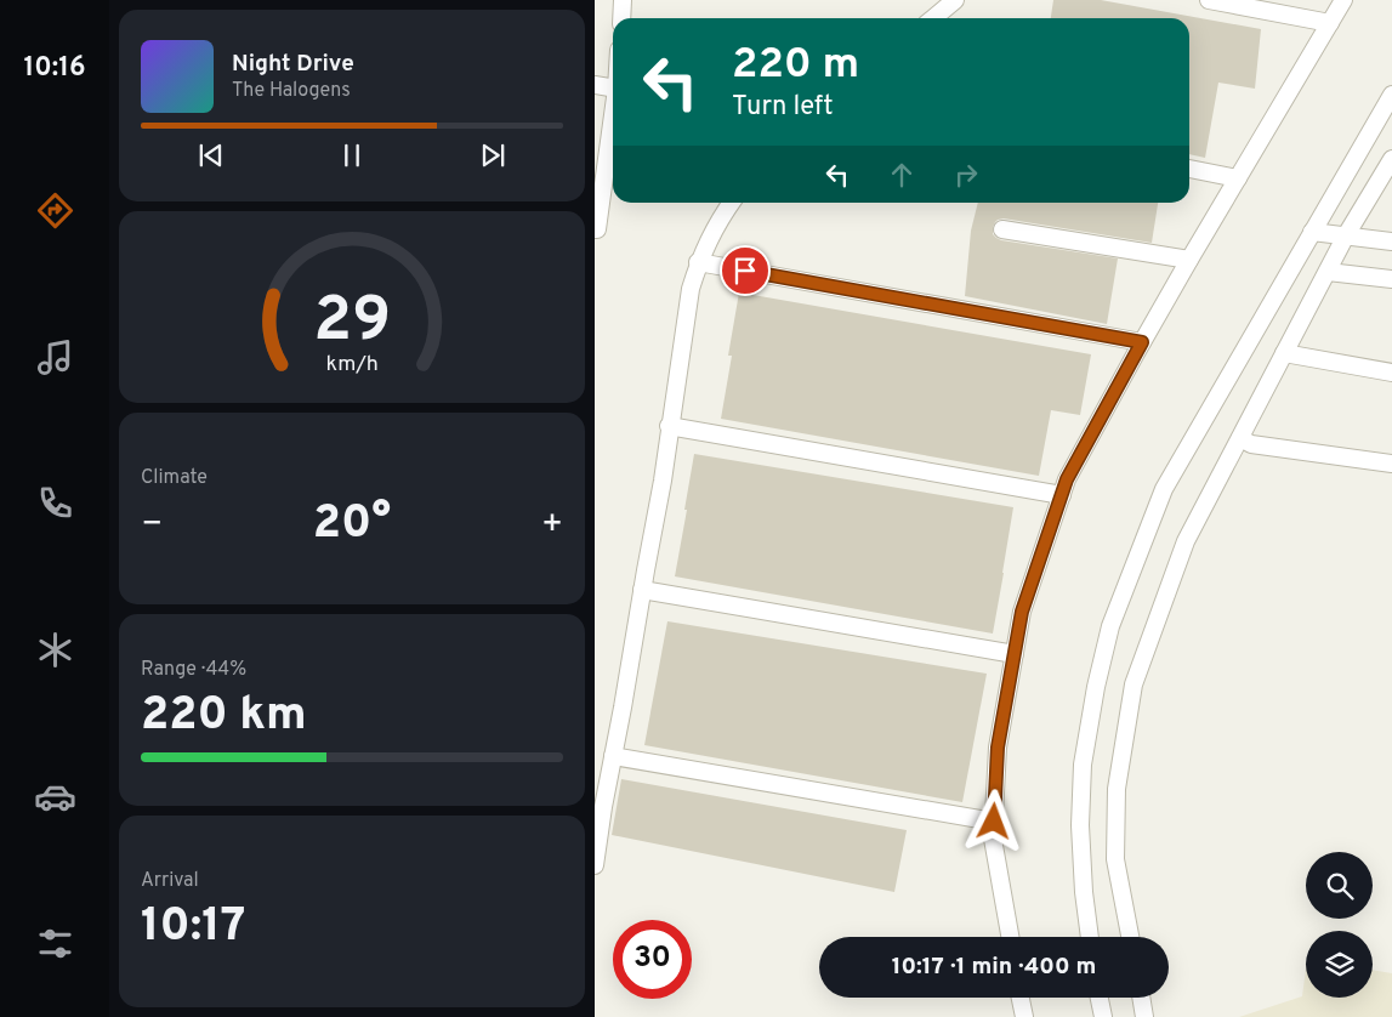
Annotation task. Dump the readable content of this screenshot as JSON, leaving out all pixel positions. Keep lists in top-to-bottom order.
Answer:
{
  "page": {
    "tabs": "10:16",
    "turn": ["220 m", "Turn left"],
    "song": ["Night Drive", "The Halogens"],
    "tile": [
      "Climate",
      ["Range · 44%", "220 km"],
      ["Arrival", "10:17"]
    ],
    "heat": ["−", "20°", "+"],
    "limit": "30",
    "trip": "10:17 · 1 min · 400 m",
    "gauge": ["29", "km/h"]
  }
}
